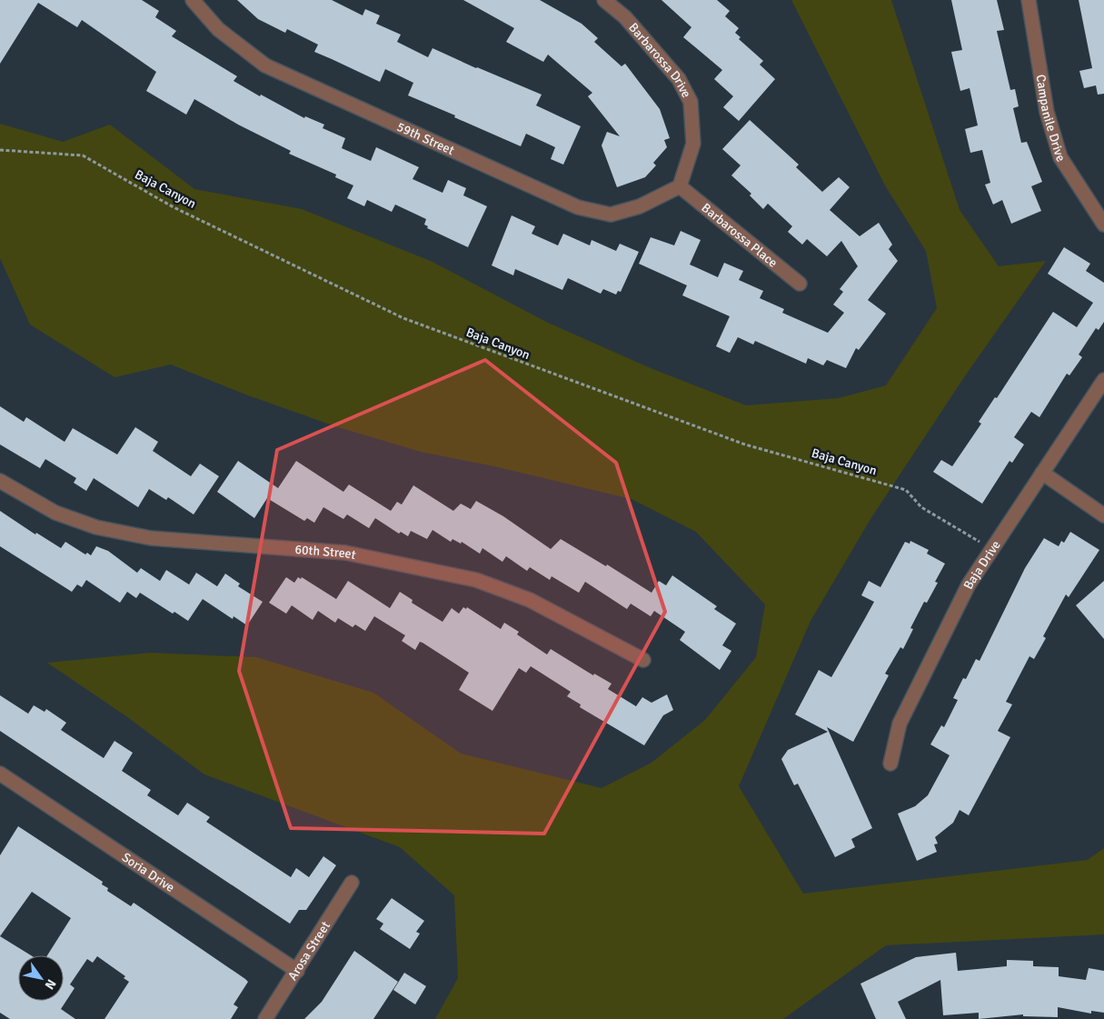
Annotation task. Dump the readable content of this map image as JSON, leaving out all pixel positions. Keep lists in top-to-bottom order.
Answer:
{
  "streets": {
    "street": [
      "Barbarossa Drive",
      "Campanile Drive",
      "59th Street",
      "Barbarossa Place",
      "60th Street",
      "Baja Drive",
      "Soria Drive",
      "Arosa Street"
    ],
    "path": ["Baja Canyon"]
  },
  "crossings": [
    ["Barbarossa Drive", "59th Street"],
    ["Barbarossa Drive", "Barbarossa Place"],
    ["59th Street", "Barbarossa Place"],
    ["Baja Canyon", "Baja Drive"],
    ["Soria Drive", "Arosa Street"]
  ],
  "north": "bottom right"
}
